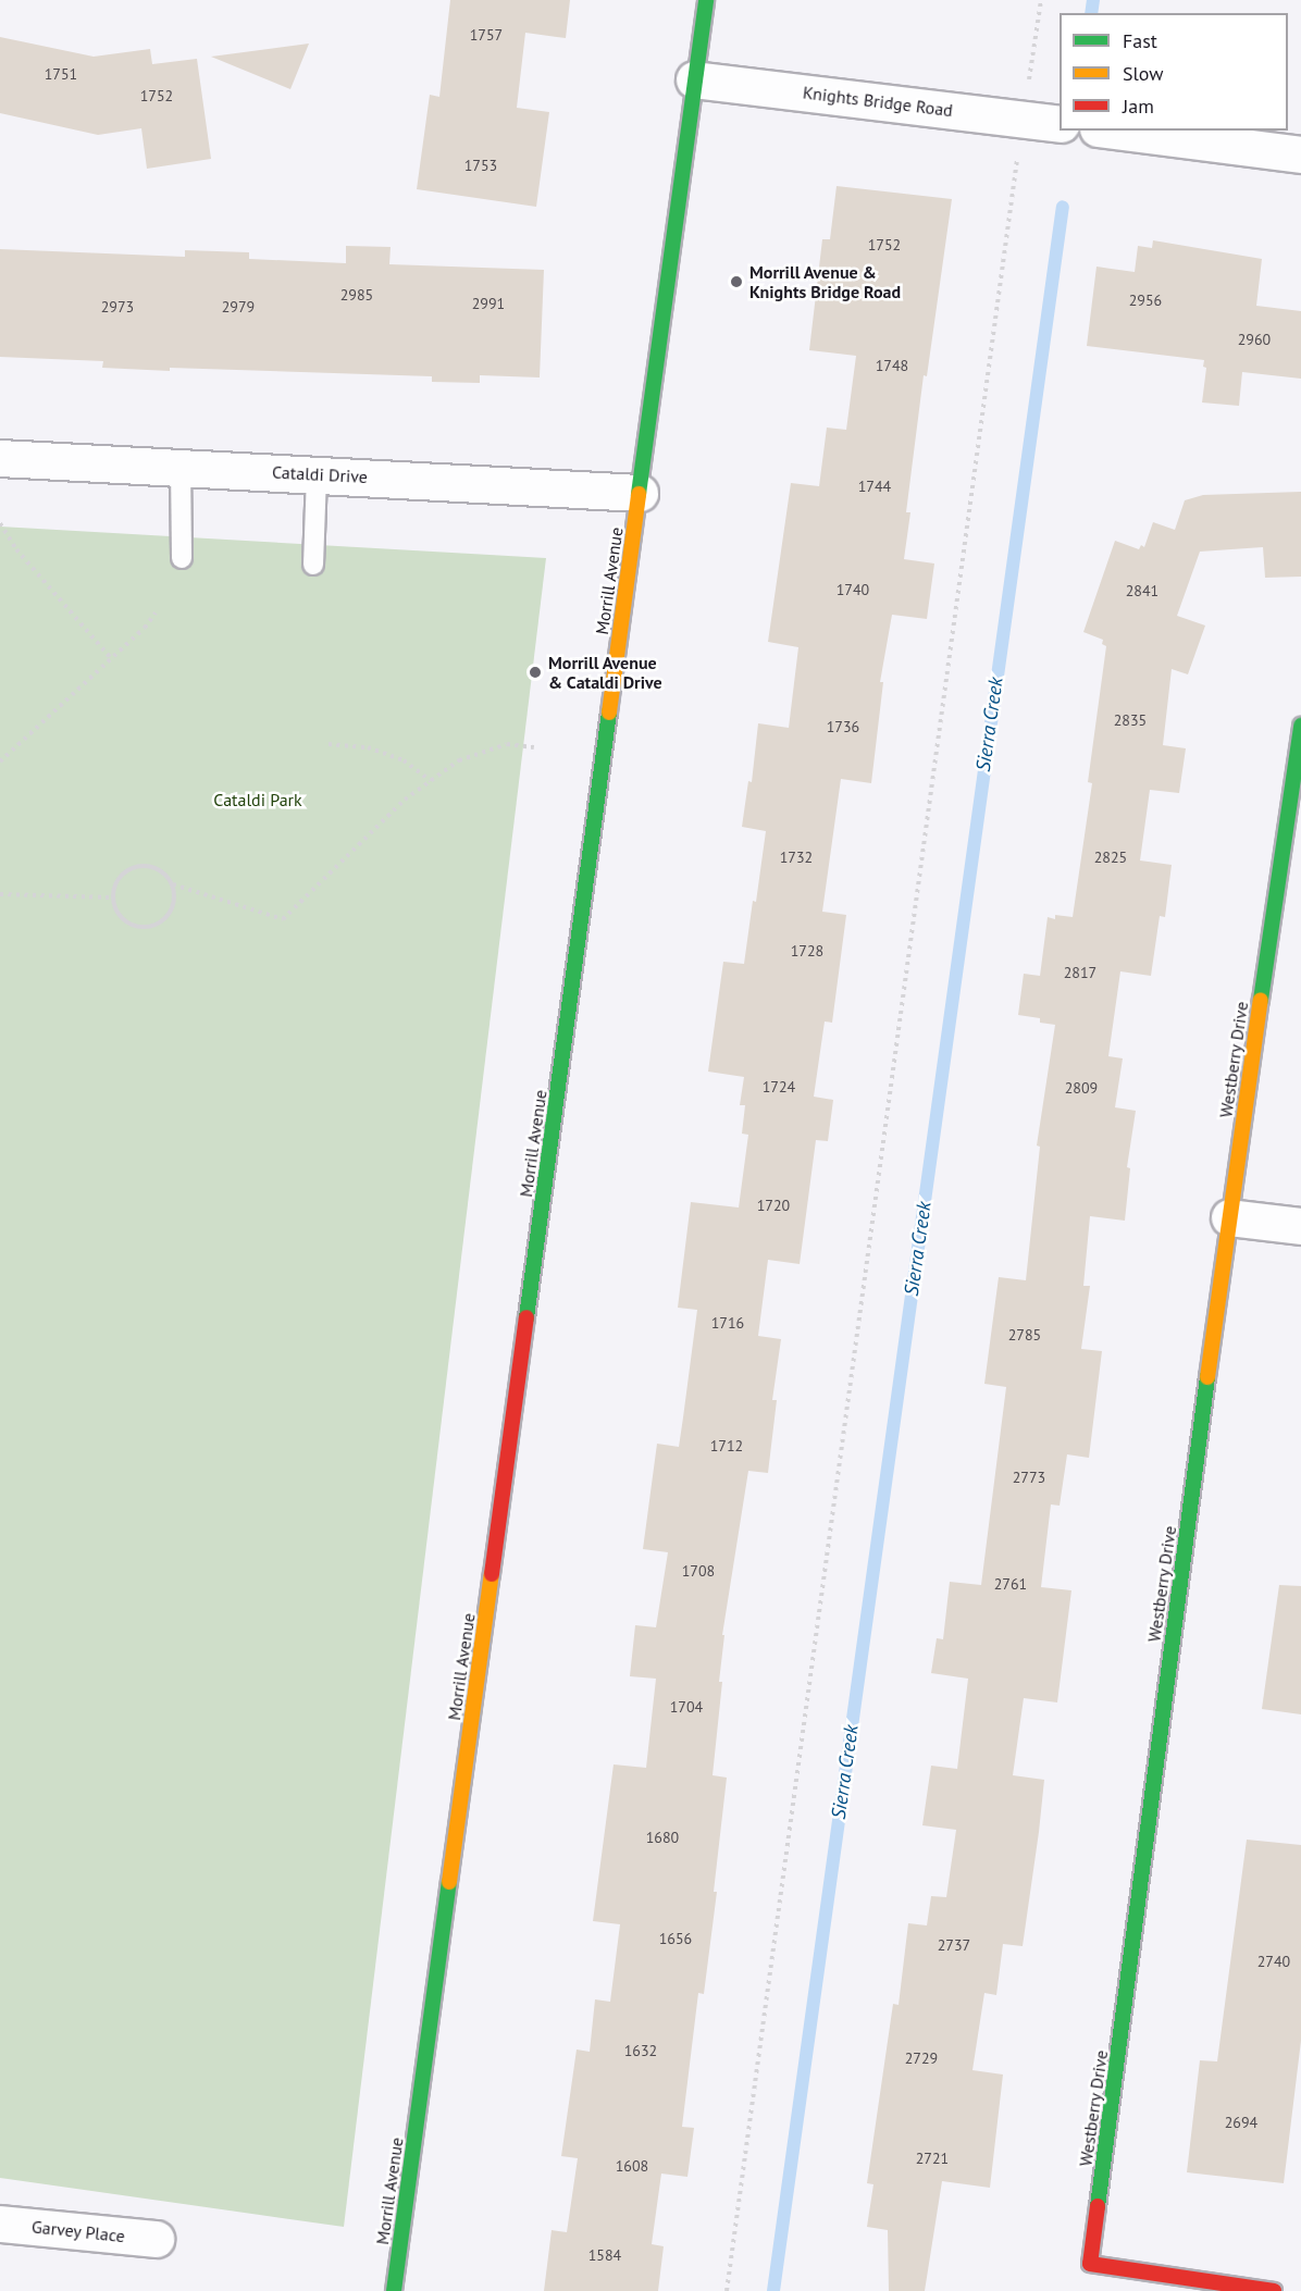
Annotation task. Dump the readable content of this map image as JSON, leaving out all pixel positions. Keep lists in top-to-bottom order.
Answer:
{
  "streets": {
    "street": [
      "Knights Bridge Road",
      "Cataldi Drive",
      "Morrill Avenue",
      "Westberry Drive",
      "Garvey Place"
    ]
  },
  "crossings": [
    ["Knights Bridge Road", "Morrill Avenue"],
    ["Cataldi Drive", "Morrill Avenue"]
  ],
  "water": ["Sierra Creek"],
  "parks": ["Cataldi Park"],
  "places": ["Morrill Avenue & Knights Bridge Road", "Morrill Avenue & Cataldi Drive"],
  "house_numbers": [
    "1757",
    "1751",
    "1752",
    "1753",
    "1752",
    "2985",
    "2956",
    "2991",
    "2973",
    "2979",
    "2960",
    "1748",
    "1744",
    "1740",
    "2841",
    "2835",
    "1736",
    "1732",
    "2825",
    "1728",
    "2817",
    "1724",
    "2809",
    "1720",
    "1716",
    "2785",
    "1712",
    "2773",
    "1708",
    "2761",
    "1704",
    "1680",
    "1656",
    "2737",
    "2740",
    "1632",
    "2729",
    "2694",
    "2721",
    "1608",
    "1584"
  ],
  "legend": ["Fast", "Slow", "Jam"]
}
